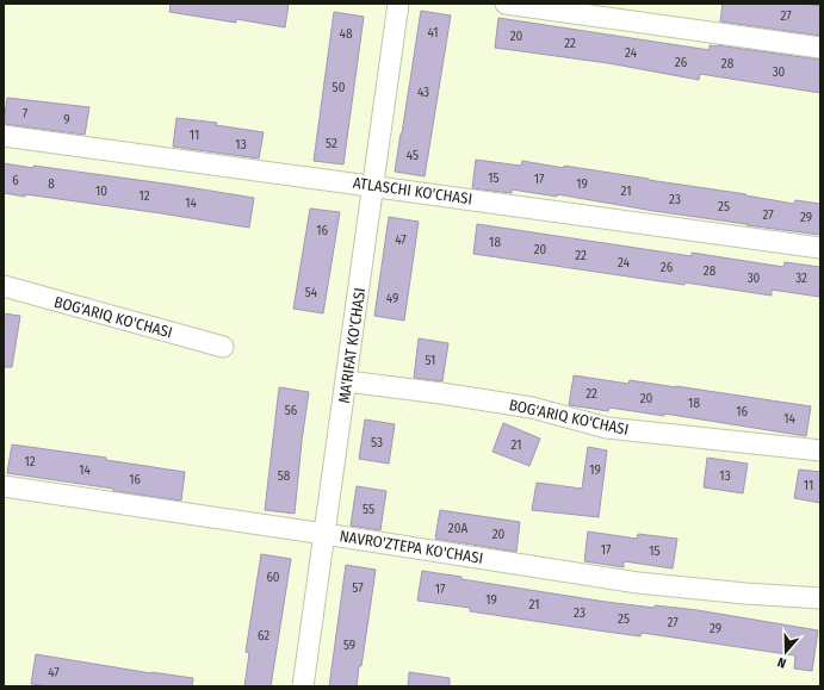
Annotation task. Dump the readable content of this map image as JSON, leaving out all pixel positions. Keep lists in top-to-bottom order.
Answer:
{
  "streets": {
    "street": [
      "ATLASCHI KO'CHASI",
      "BOG'ARIQ KO'CHASI",
      "MA'RIFAT KO'CHASI",
      "NAVRO'ZTEPA KO'CHASI"
    ]
  },
  "crossings": [
    ["ATLASCHI KO'CHASI", "MA'RIFAT KO'CHASI"],
    ["BOG'ARIQ KO'CHASI", "MA'RIFAT KO'CHASI"],
    ["MA'RIFAT KO'CHASI", "NAVRO'ZTEPA KO'CHASI"]
  ],
  "house_numbers": [
    "27",
    "41",
    "48",
    "20",
    "22",
    "24",
    "26",
    "28",
    "30",
    "50",
    "43",
    "7",
    "9",
    "11",
    "52",
    "13",
    "45",
    "15",
    "17",
    "6",
    "8",
    "19",
    "10",
    "21",
    "12",
    "23",
    "14",
    "25",
    "27",
    "29",
    "16",
    "47",
    "18",
    "20",
    "22",
    "24",
    "26",
    "28",
    "30",
    "32",
    "54",
    "49",
    "51",
    "22",
    "20",
    "18",
    "56",
    "16",
    "14",
    "53",
    "21",
    "12",
    "14",
    "19",
    "58",
    "13",
    "16",
    "11",
    "55",
    "20A",
    "20",
    "17",
    "15",
    "60",
    "57",
    "17",
    "19",
    "21",
    "23",
    "25",
    "27",
    "29",
    "62",
    "59",
    "47"
  ],
  "north": "bottom"
}
